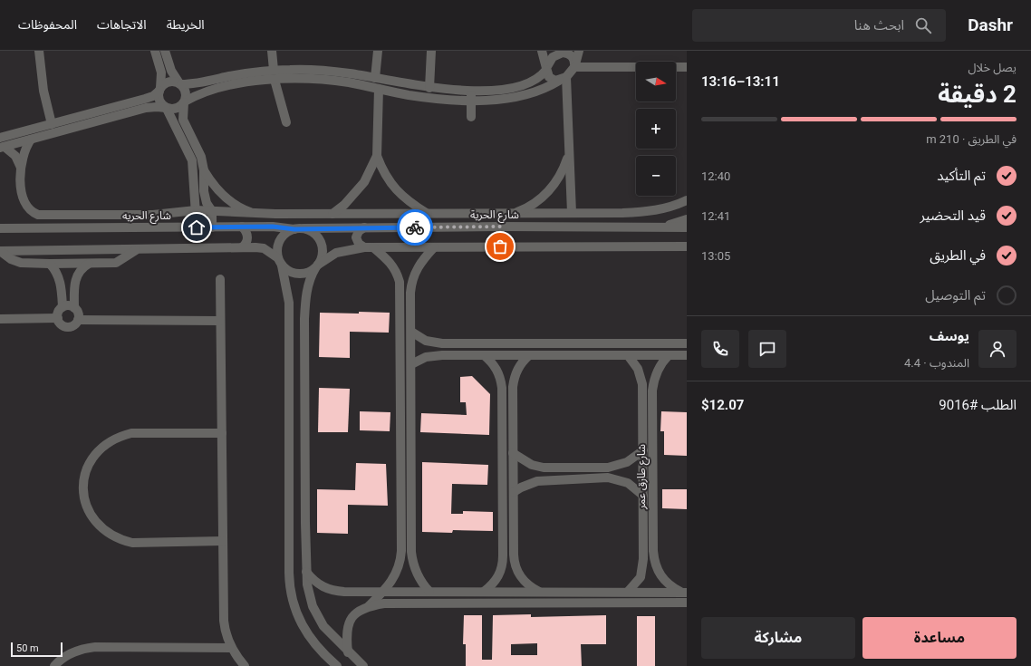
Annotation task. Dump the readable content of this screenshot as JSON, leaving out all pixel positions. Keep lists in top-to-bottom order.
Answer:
{
  "streets": {
    "street": ["شارع الحرية", "شارع الحريه", "شارع طارق عمر"]
  },
  "crossings": [
    ["شارع الحرية", "شارع الحريه"]
  ],
  "scale_bar": "50 m",
  "north": "right",
  "page": {
    "header": "Dashr",
    "search": "ابحث هنا",
    "nav": ["الخريطة", "الاتجاهات", "المحفوظات"],
    "heading": ["2 دقيقة", "يصل خلال", "13:11–13:16"],
    "panel": [
      "يوسف",
      "المندوب · 4.4",
      "الطلب #9016",
      "$12.07"
    ],
    "map_buttons": ["+", "−"],
    "bar": "في الطريق · 210 m",
    "list": [
      ["تم التأكيد", "12:40"],
      ["قيد التحضير", "12:41"],
      ["في الطريق", "13:05"],
      "تم التوصيل"
    ],
    "buttons": ["مساعدة", "مشاركة"],
    "scale": "50 m"
  }
}
